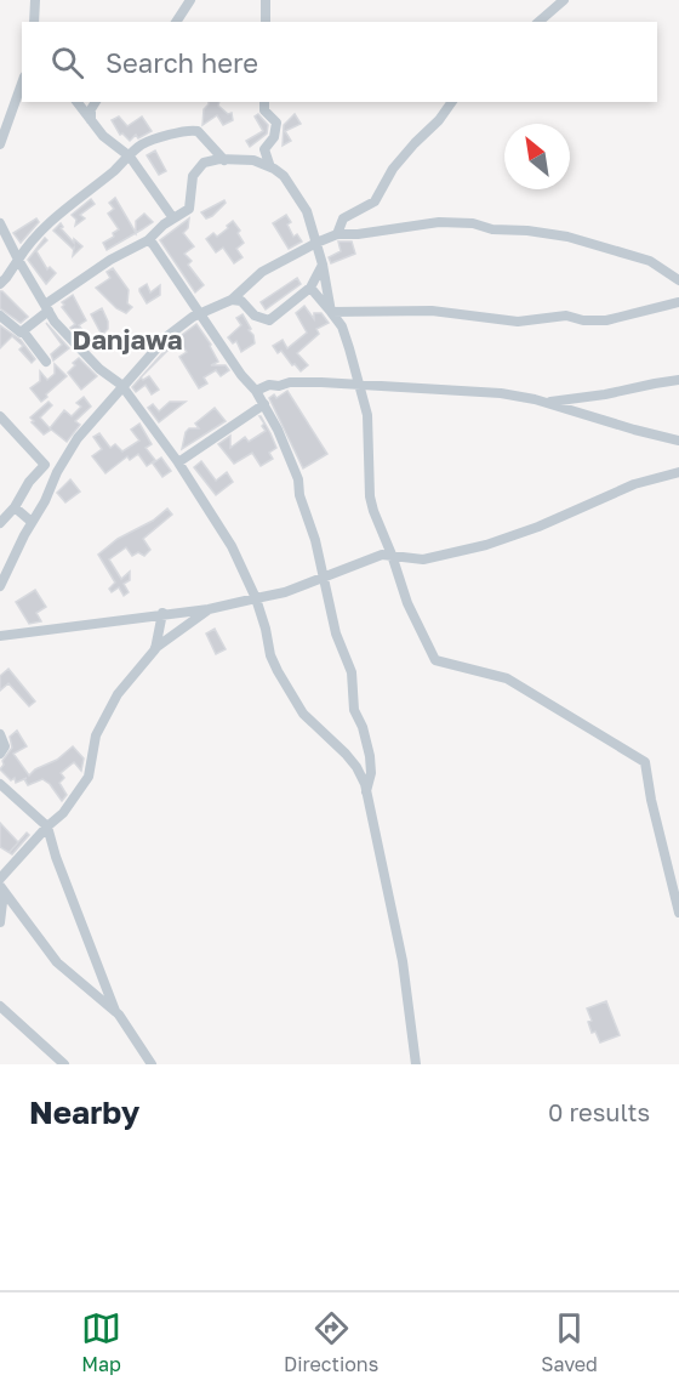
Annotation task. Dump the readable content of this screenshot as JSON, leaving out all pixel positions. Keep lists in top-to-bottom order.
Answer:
{
  "districts": ["Danjawa"],
  "north": "top left",
  "page": {
    "search": "Search here",
    "heading": ["Nearby", "0 results"],
    "nav": ["Map", "Directions", "Saved"]
  }
}
